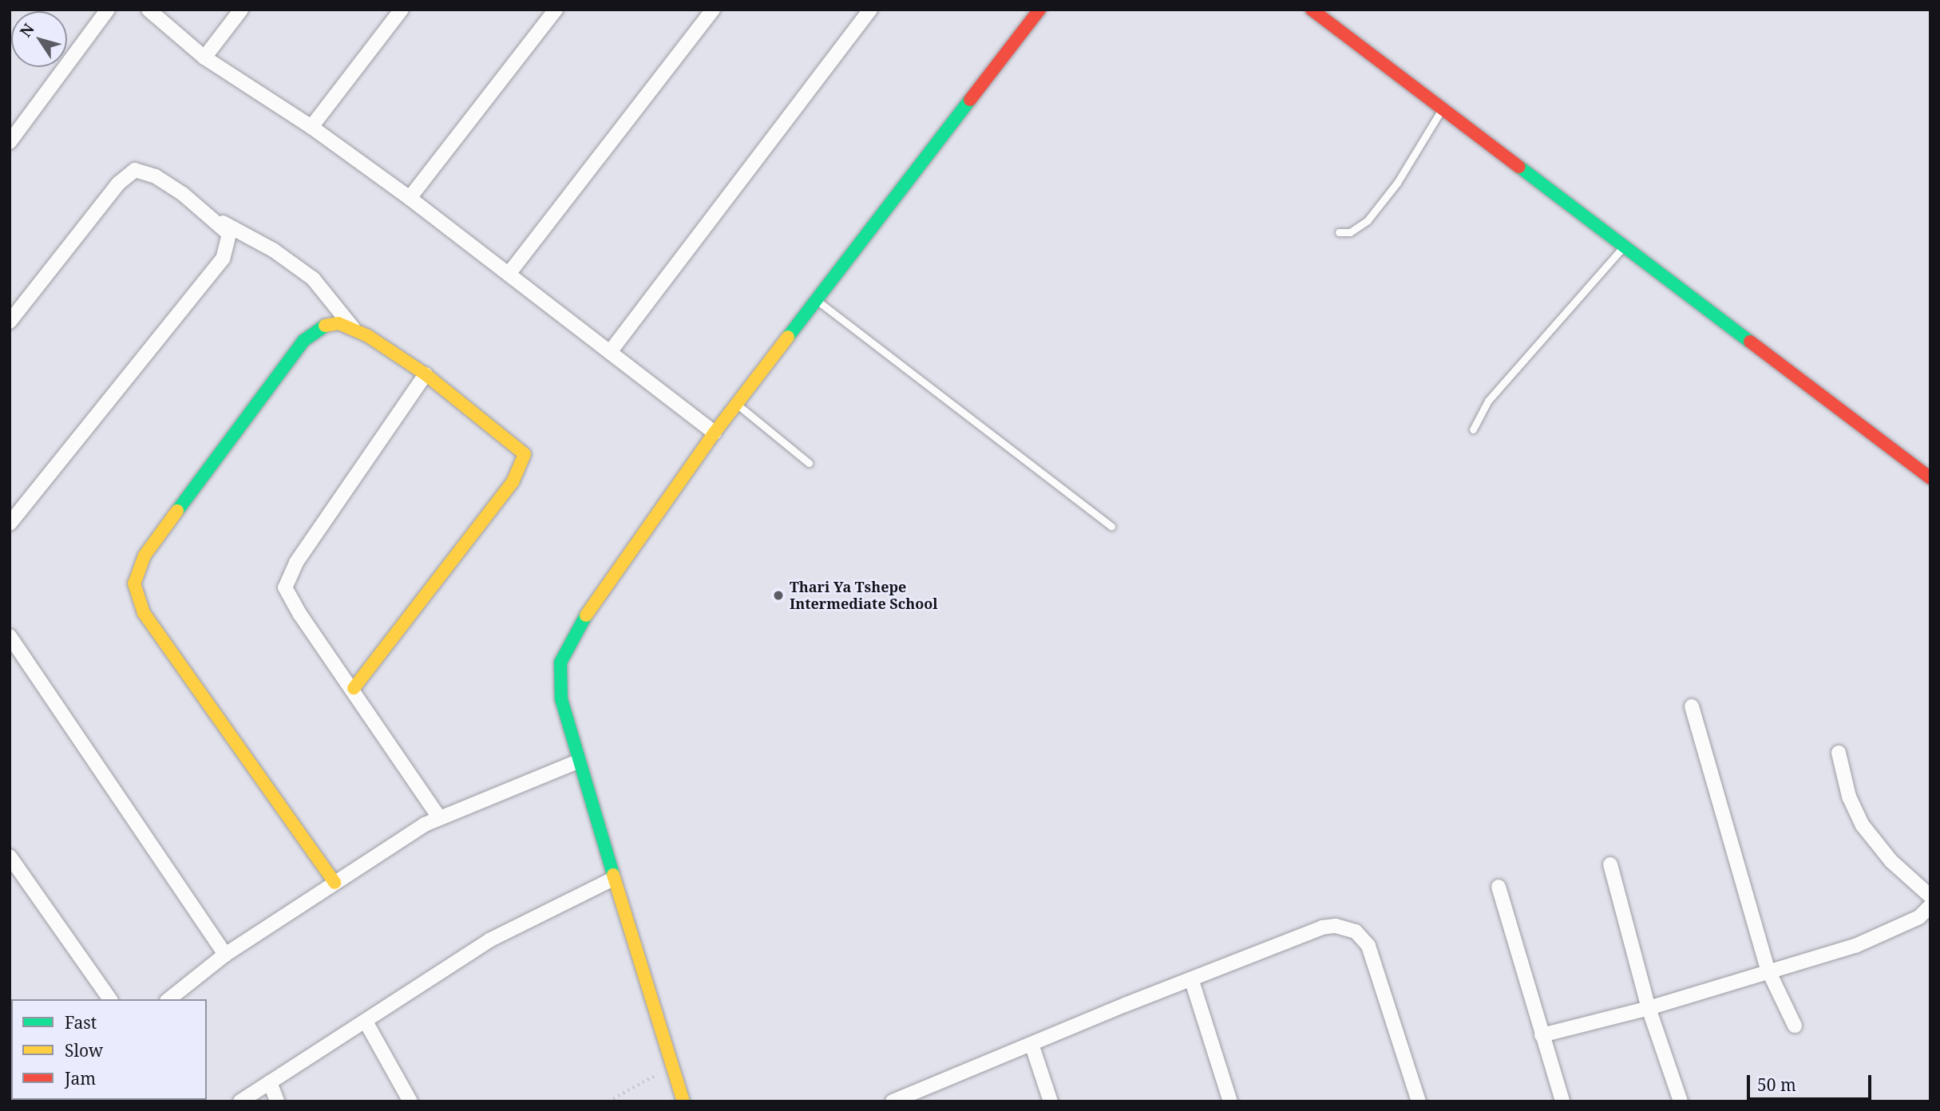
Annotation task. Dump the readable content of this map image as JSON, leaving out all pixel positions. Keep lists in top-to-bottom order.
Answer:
{
  "places": ["Thari Ya Tshepe Intermediate School"],
  "legend": ["Fast", "Slow", "Jam"],
  "scale_bar": "50 m",
  "north": "top left"
}
